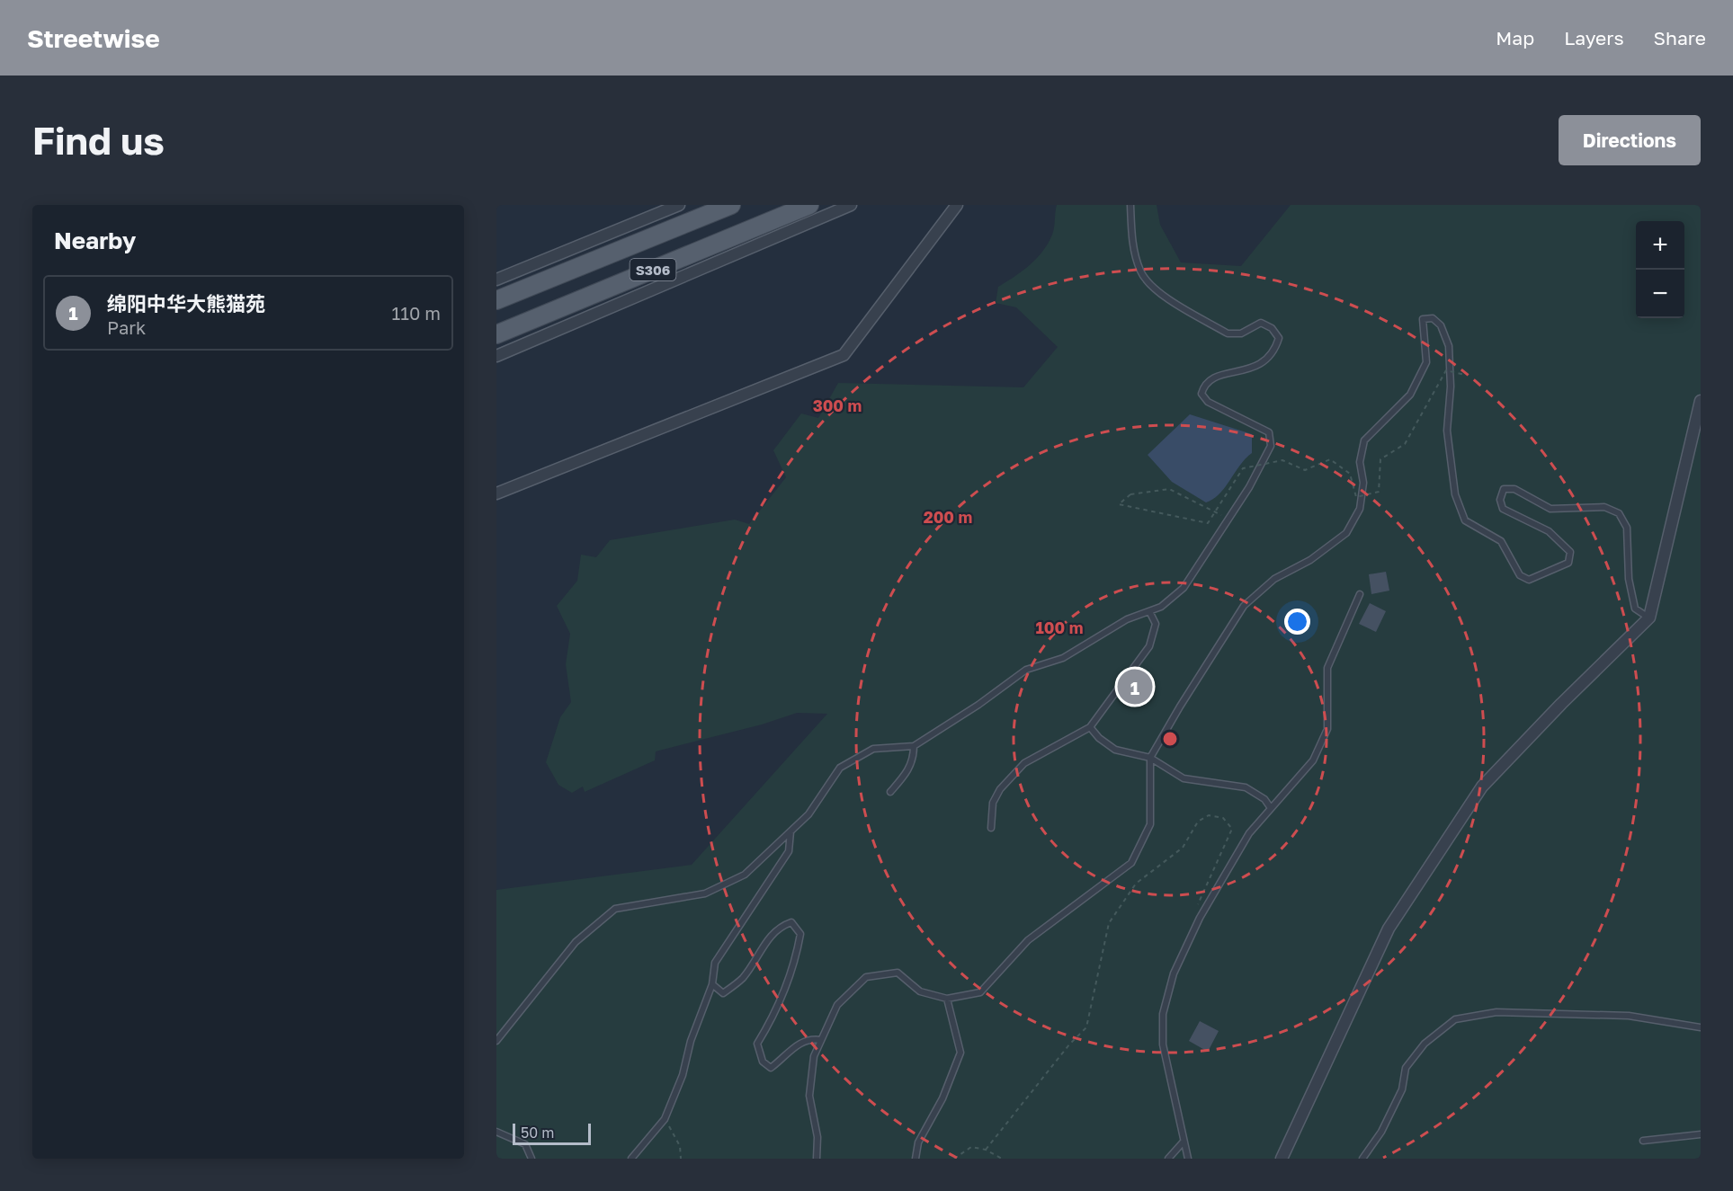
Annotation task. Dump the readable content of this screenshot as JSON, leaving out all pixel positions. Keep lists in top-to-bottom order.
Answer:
{
  "streets": {
    "main road": ["S306"]
  },
  "scale_bar": "50 m",
  "page": {
    "header": "Streetwise",
    "nav": ["Map", "Layers", "Share"],
    "buttons": "Directions",
    "title": "Find us",
    "heading": "Nearby",
    "map_buttons": ["+", "−"],
    "list": [
      {
        "mark": "1",
        "name": "绵阳中华大熊猫苑",
        "note": "Park",
        "value": "110 m"
      }
    ],
    "pins": "1",
    "scale": "50 m"
  },
  "rings": ["300 m", "200 m", "100 m"]
}
